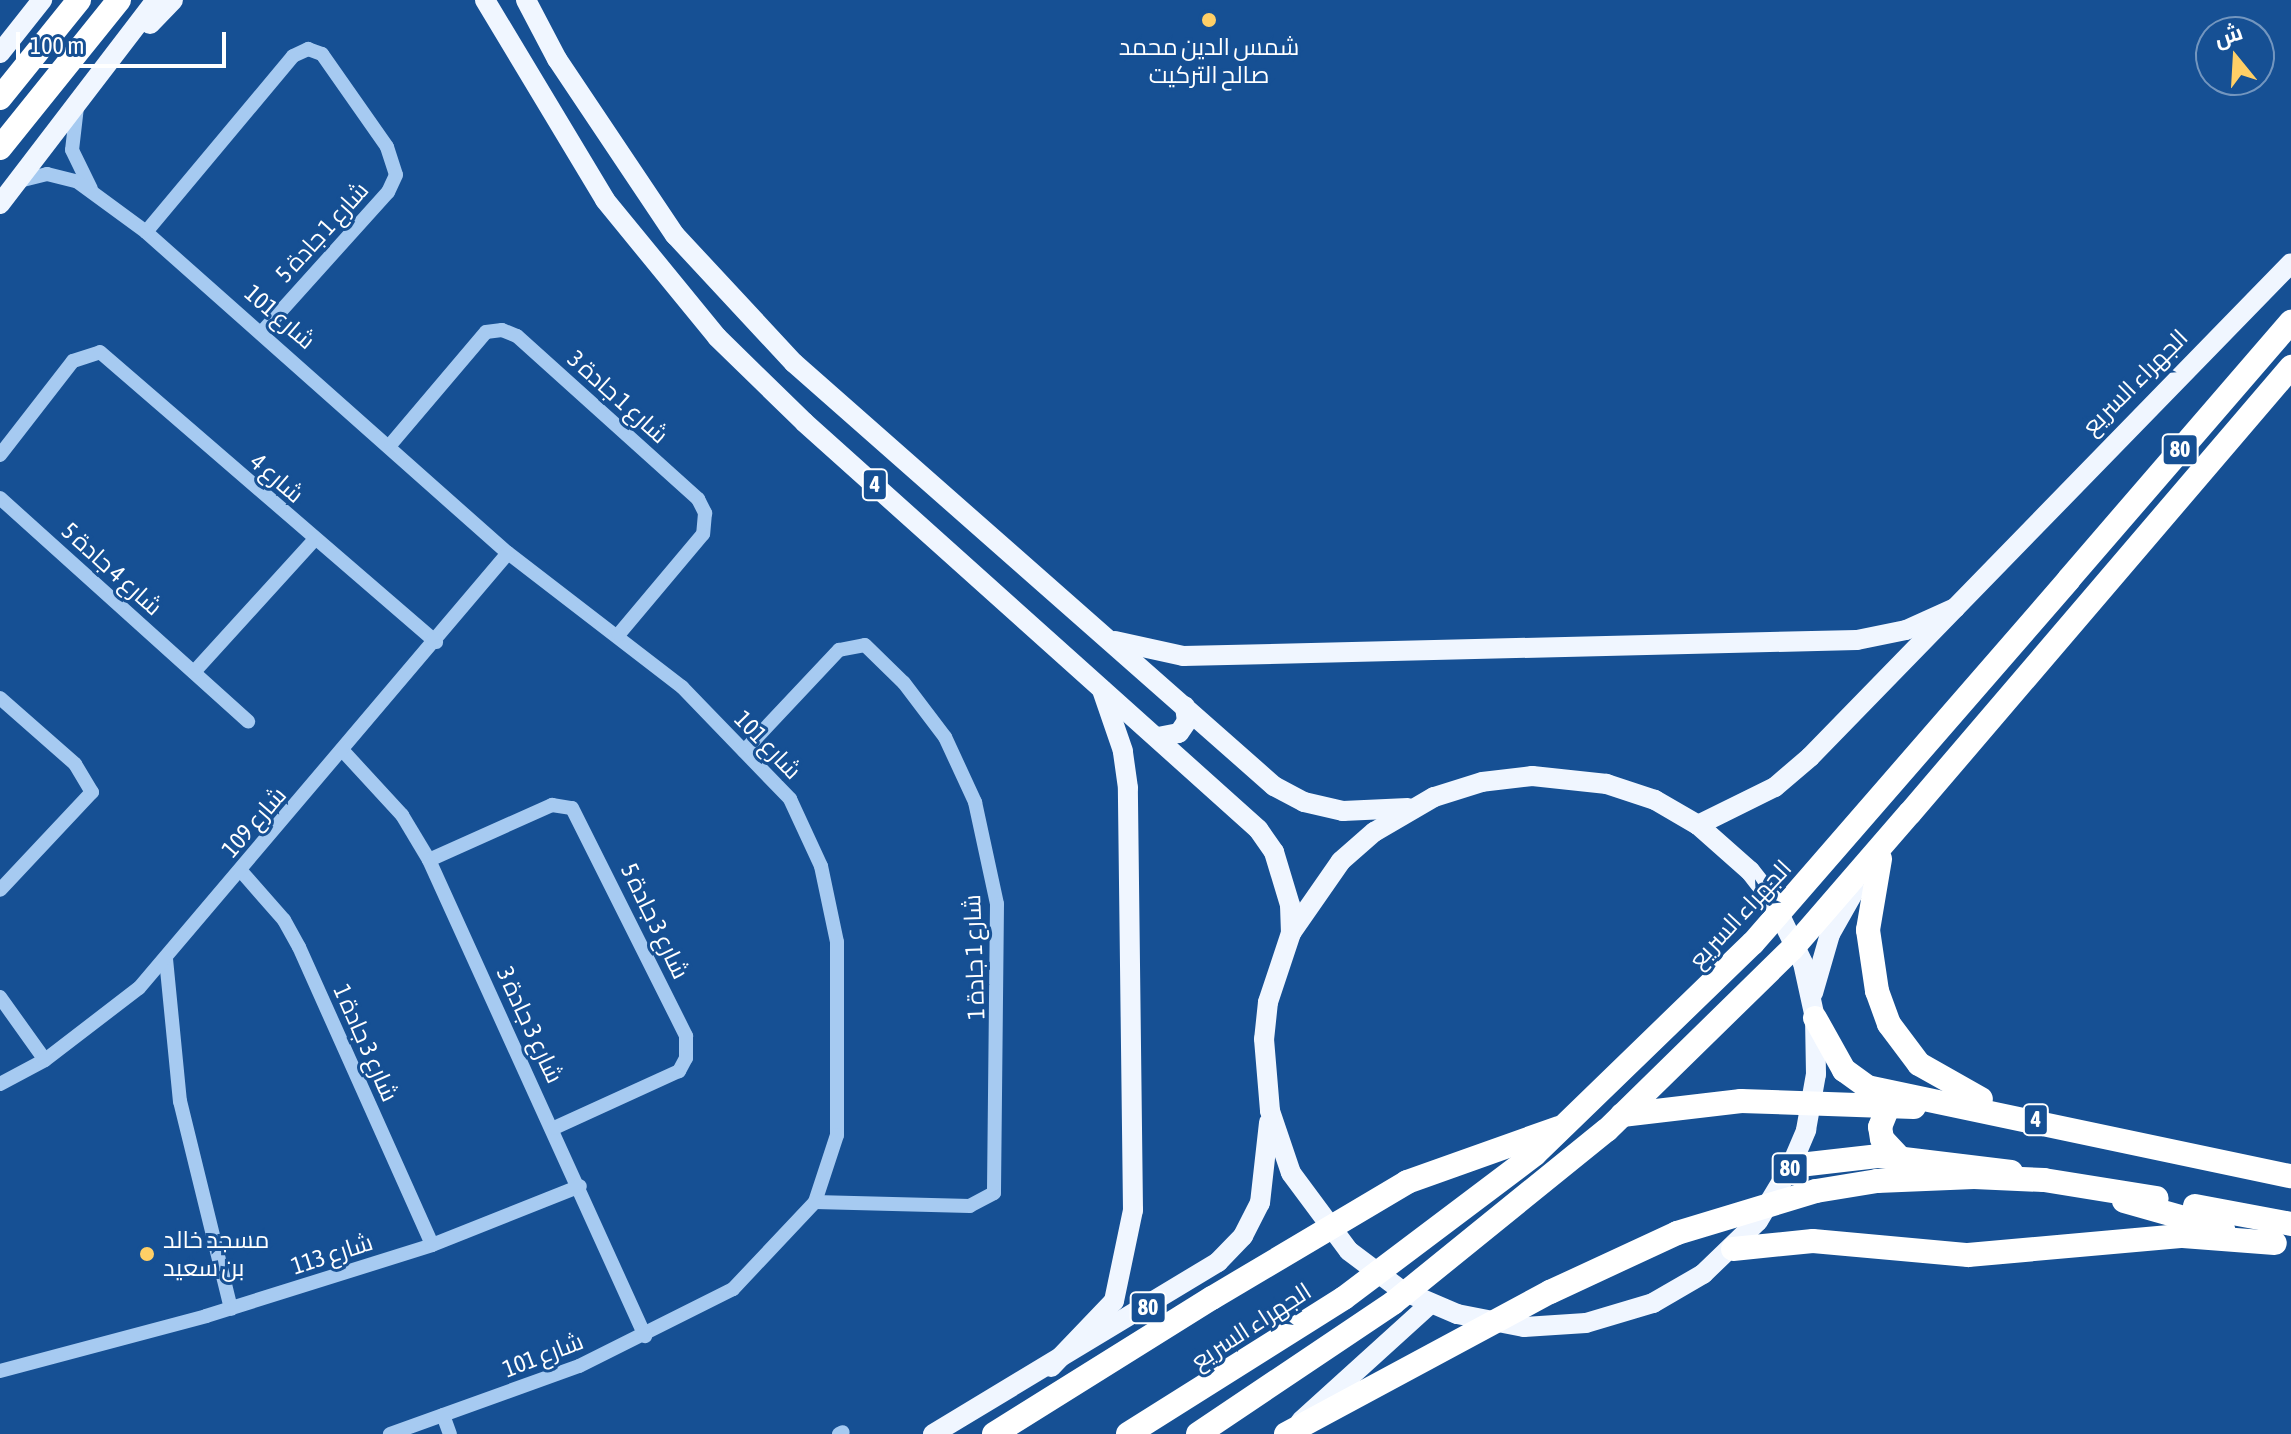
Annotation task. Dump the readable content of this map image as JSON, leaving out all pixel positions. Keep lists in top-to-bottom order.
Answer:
{
  "streets": {
    "highway": ["الجهراء السريع", "80", "4"],
    "street": [
      "شارع 1 جادة 5",
      "شارع 101",
      "شارع 1 جادة 3",
      "شارع 4",
      "شارع 4 جادة 5",
      "شارع 109",
      "شارع 3 جادة 5",
      "شارع 1 جادة 1",
      "شارع 3 جادة 3",
      "شارع 3 جادة 1",
      "شارع 113"
    ]
  },
  "crossings": [
    ["شارع 1 جادة 5", "شارع 101"],
    ["شارع 101", "شارع 1 جادة 3"],
    ["شارع 101", "شارع 109"],
    ["شارع 101", "شارع 1 جادة 1"],
    ["شارع 101", "شارع 3 جادة 3"],
    ["الجهراء السريع", "80"],
    ["80", "4"],
    ["شارع 4", "شارع 109"],
    ["شارع 109", "شارع 3 جادة 3"],
    ["شارع 109", "شارع 3 جادة 1"],
    ["شارع 3 جادة 5", "شارع 3 جادة 3"],
    ["شارع 3 جادة 3", "شارع 113"],
    ["شارع 3 جادة 1", "شارع 113"]
  ],
  "places": ["شمس الدين محمد صالح التركيت", "مسجد خالد بن سعيد"],
  "scale_bar": "100 m",
  "north": "top"
}
